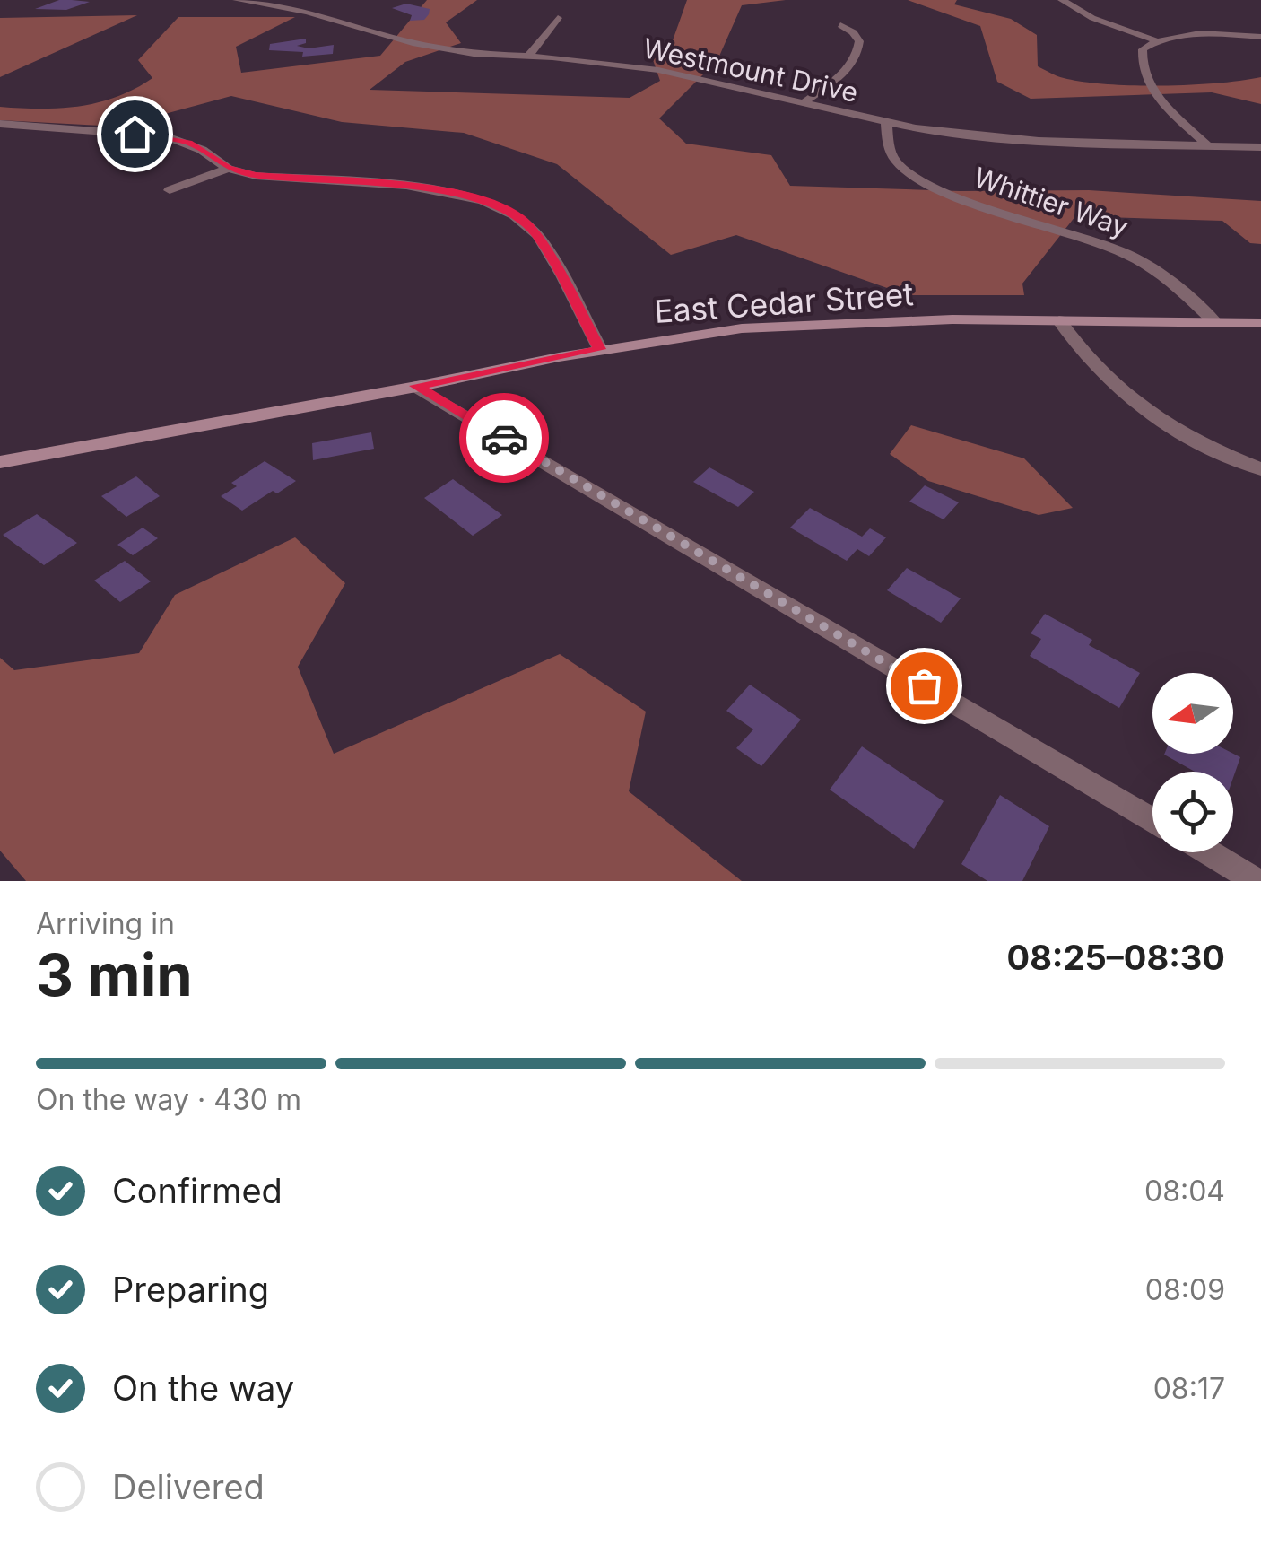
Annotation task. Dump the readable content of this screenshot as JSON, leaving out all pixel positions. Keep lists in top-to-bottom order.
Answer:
{
  "streets": {
    "main road": ["East Cedar Street"],
    "street": ["Westmount Drive", "Whittier Way"]
  },
  "crossings": [
    ["Westmount Drive", "Whittier Way"],
    ["Whittier Way", "East Cedar Street"]
  ],
  "north": "left",
  "page": {
    "heading": ["3 min", "Arriving in", "08:25–08:30"],
    "bar": "On the way · 430 m",
    "list": [
      ["Confirmed", "08:04"],
      ["Preparing", "08:09"],
      ["On the way", "08:17"],
      "Delivered"
    ]
  }
}
